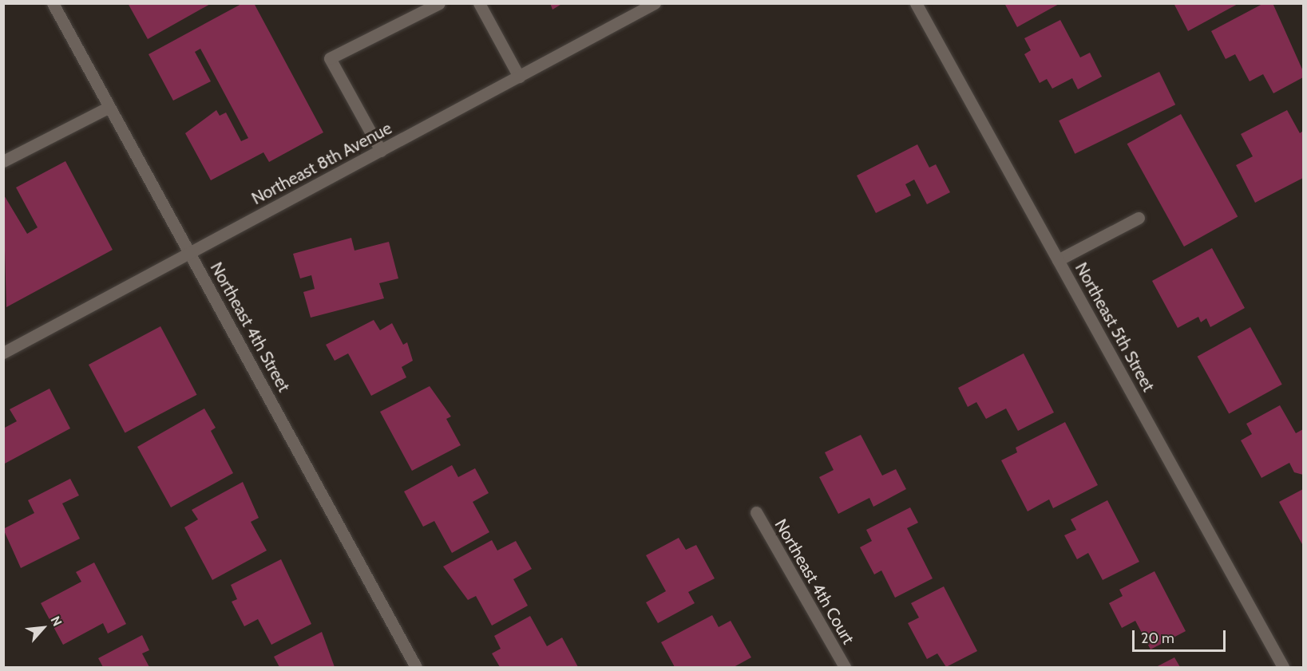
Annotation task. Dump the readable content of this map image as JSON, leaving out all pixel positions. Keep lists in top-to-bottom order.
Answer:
{
  "streets": {
    "street": [
      "Northeast 8th Avenue",
      "Northeast 4th Street",
      "Northeast 5th Street",
      "Northeast 4th Court"
    ]
  },
  "crossings": [
    ["Northeast 8th Avenue", "Northeast 4th Street"]
  ],
  "scale_bar": "20 m",
  "north": "top right"
}
